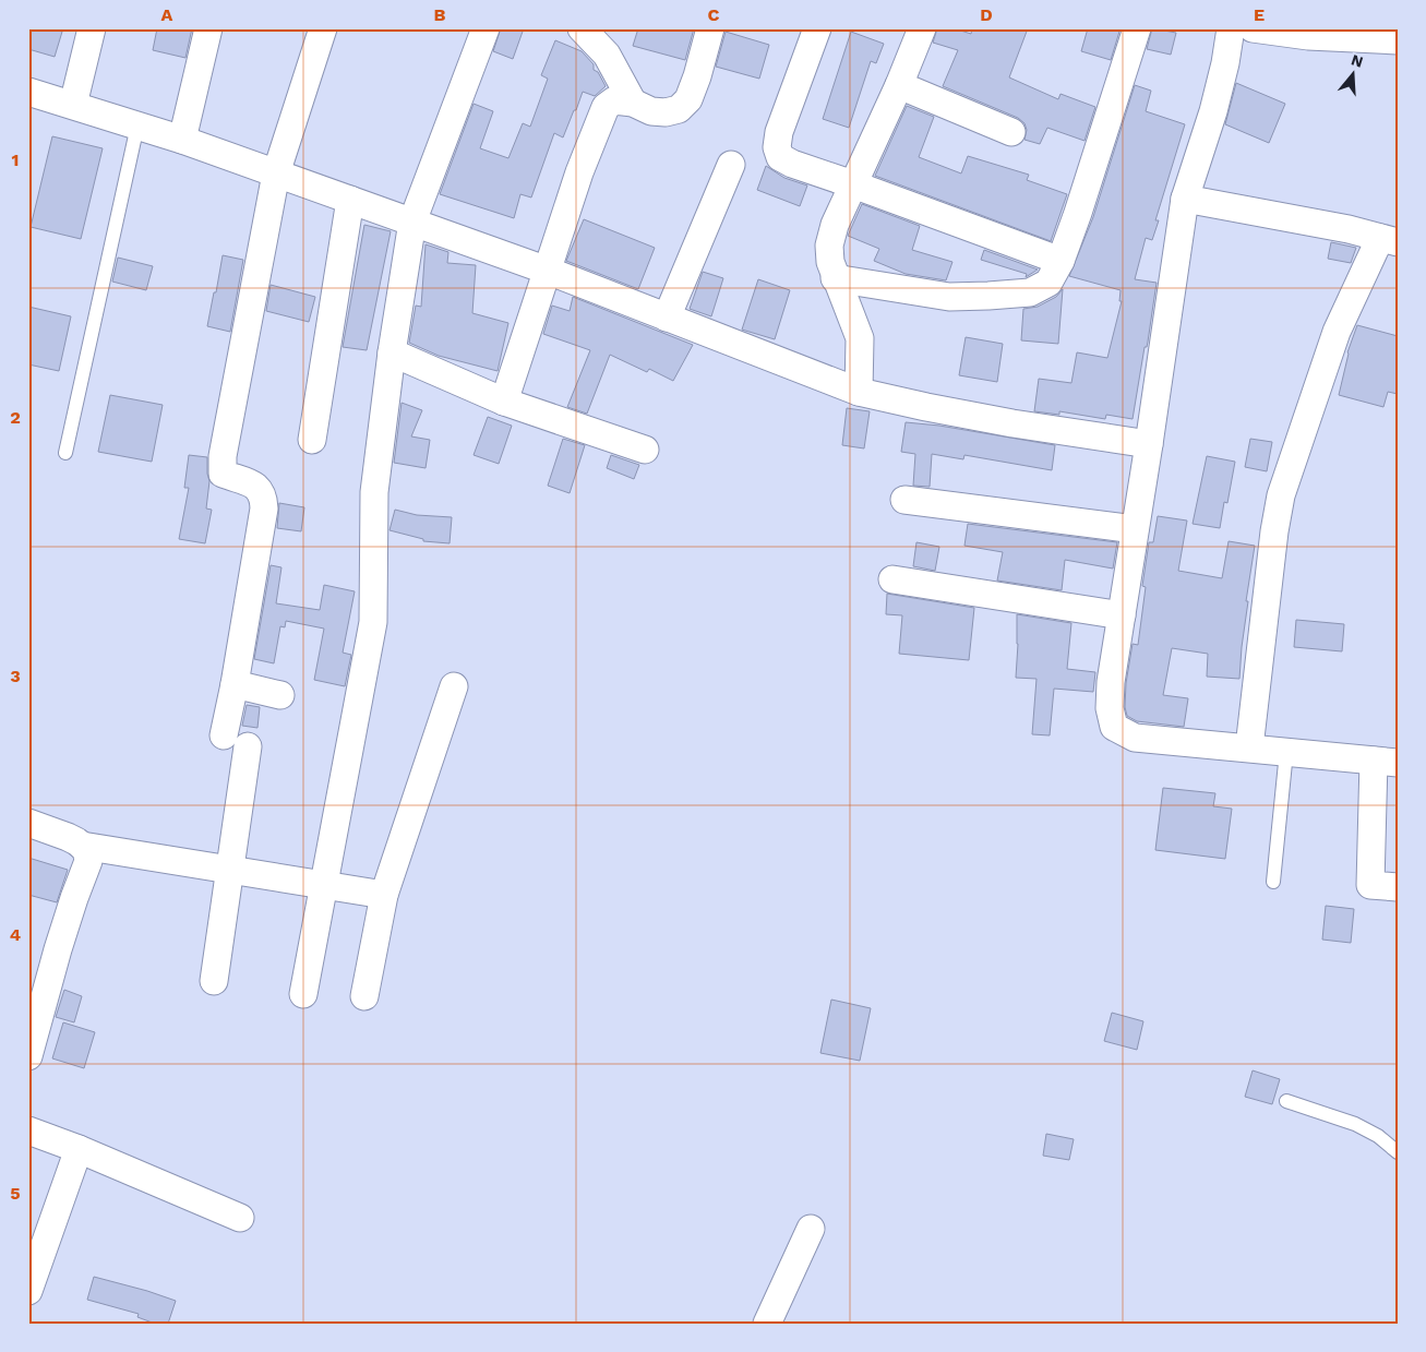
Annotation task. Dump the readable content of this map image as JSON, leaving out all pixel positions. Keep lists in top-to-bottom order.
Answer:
{
  "north": "top",
  "grid": {
    "columns": [
      "A",
      "B",
      "C",
      "D",
      "E"
    ],
    "rows": [
      "1",
      "2",
      "3",
      "4",
      "5"
    ]
  }
}
